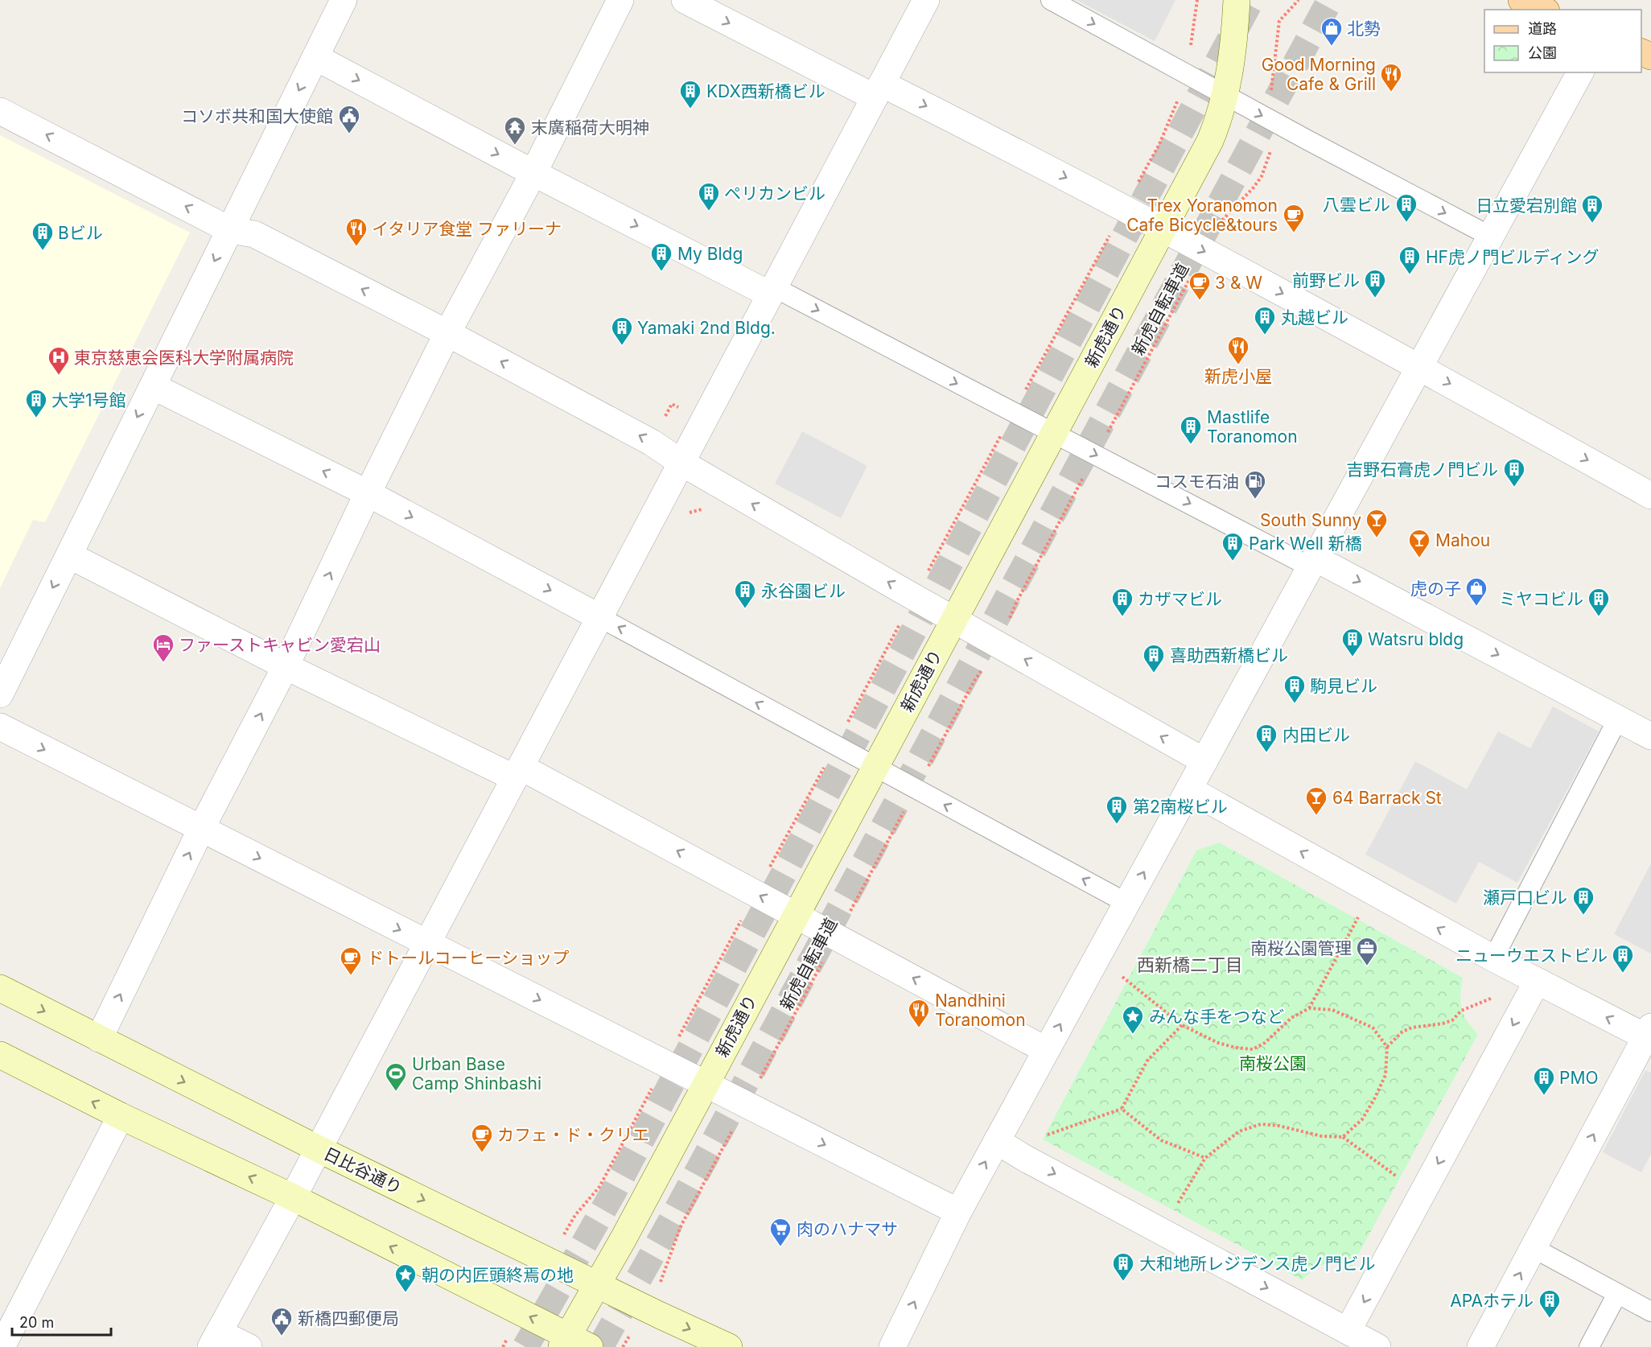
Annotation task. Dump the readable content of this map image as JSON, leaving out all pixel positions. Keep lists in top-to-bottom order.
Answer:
{
  "streets": {
    "main road": ["新虎通り", "日比谷通り"],
    "path": ["新虎自転車道"]
  },
  "crossings": [
    ["新虎通り", "日比谷通り"]
  ],
  "districts": ["西新橋二丁目"],
  "parks": ["南桜公園"],
  "places": {
    "shop": ["北勢", "虎の子"],
    "restaurant": [
      "Good Morning Cafe & Grill",
      "イタリア食堂 ファリーナ",
      "新虎小屋",
      "Nandhini Toranomon"
    ],
    "building": [
      "KDX西新橋ビル",
      "ペリカンビル",
      "八雲ビル",
      "日立愛宕別館",
      "Bビル",
      "My Bldg",
      "HF虎ノ門ビルディング",
      "前野ビル",
      "丸越ビル",
      "Yamaki 2nd Bldg.",
      "大学1号館",
      "Mastlife Toranomon",
      "吉野石膏虎ノ門ビル",
      "Park Well 新橋",
      "永谷園ビル",
      "カザマビル",
      "ミヤコビル",
      "Watsru bldg",
      "喜助西新橋ビル",
      "駒見ビル",
      "内田ビル",
      "第2南桜ビル",
      "瀬戸口ビル",
      "ニューウエストビル",
      "PMO",
      "大和地所レジデンス虎ノ門ビル",
      "APAホテル"
    ],
    "public building": ["コソボ共和国大使館", "新橋四郵便局"],
    "temple": ["末廣稲荷大明神"],
    "cafe": [
      "Trex Yoranomon Cafe Bicycle&tours",
      "3 & W",
      "ドトールコーヒーショップ",
      "カフェ・ド・クリエ"
    ],
    "hospital": ["東京慈恵会医科大学附属病院"],
    "fuel station": ["コスモ石油"],
    "bar": ["South Sunny", "Mahou", "64 Barrack St"],
    "hotel": ["ファーストキャビン愛宕山"],
    "office": ["南桜公園管理"],
    "place": ["みんな手をつなど", "朝の内匠頭終焉の地"],
    "sports": ["Urban Base Camp Shinbashi"],
    "supermarket": ["肉のハナマサ"]
  },
  "legend": ["道路", "公園"],
  "scale_bar": "20 m"
}
